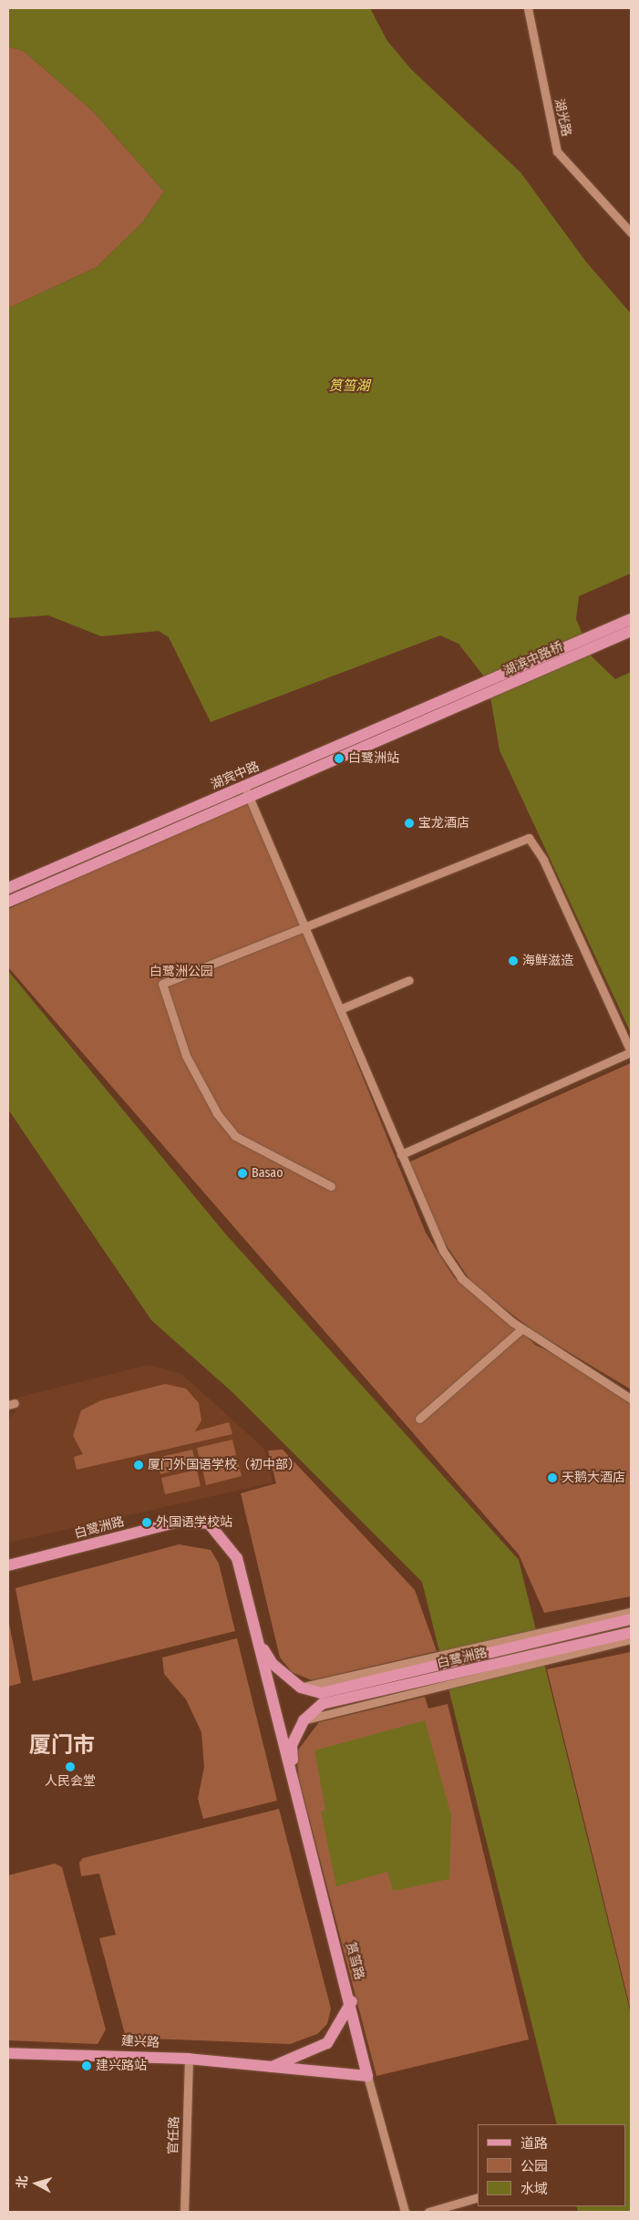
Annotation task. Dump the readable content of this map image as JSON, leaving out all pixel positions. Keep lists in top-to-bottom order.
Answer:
{
  "streets": {
    "main road": [
      "湖滨中路桥",
      "湖宾中路",
      "白鹭洲路",
      "筼筜路",
      "建兴路"
    ],
    "street": ["湖光路", "官任路"]
  },
  "crossings": [
    ["湖滨中路桥", "湖宾中路"],
    ["白鹭洲路", "筼筜路"],
    ["筼筜路", "建兴路"],
    ["建兴路", "官任路"]
  ],
  "districts": ["厦门市"],
  "water": ["筼筜湖"],
  "parks": ["白鹭洲公园"],
  "places": [
    "白鹭洲站",
    "宝龙酒店",
    "海鲜滋造",
    "Basao",
    "厦门外国语学校（初中部）",
    "天鹅大酒店",
    "外国语学校站",
    "人民会堂",
    "建兴路站"
  ],
  "legend": ["道路", "公园", "水域"],
  "north": "left"
}
